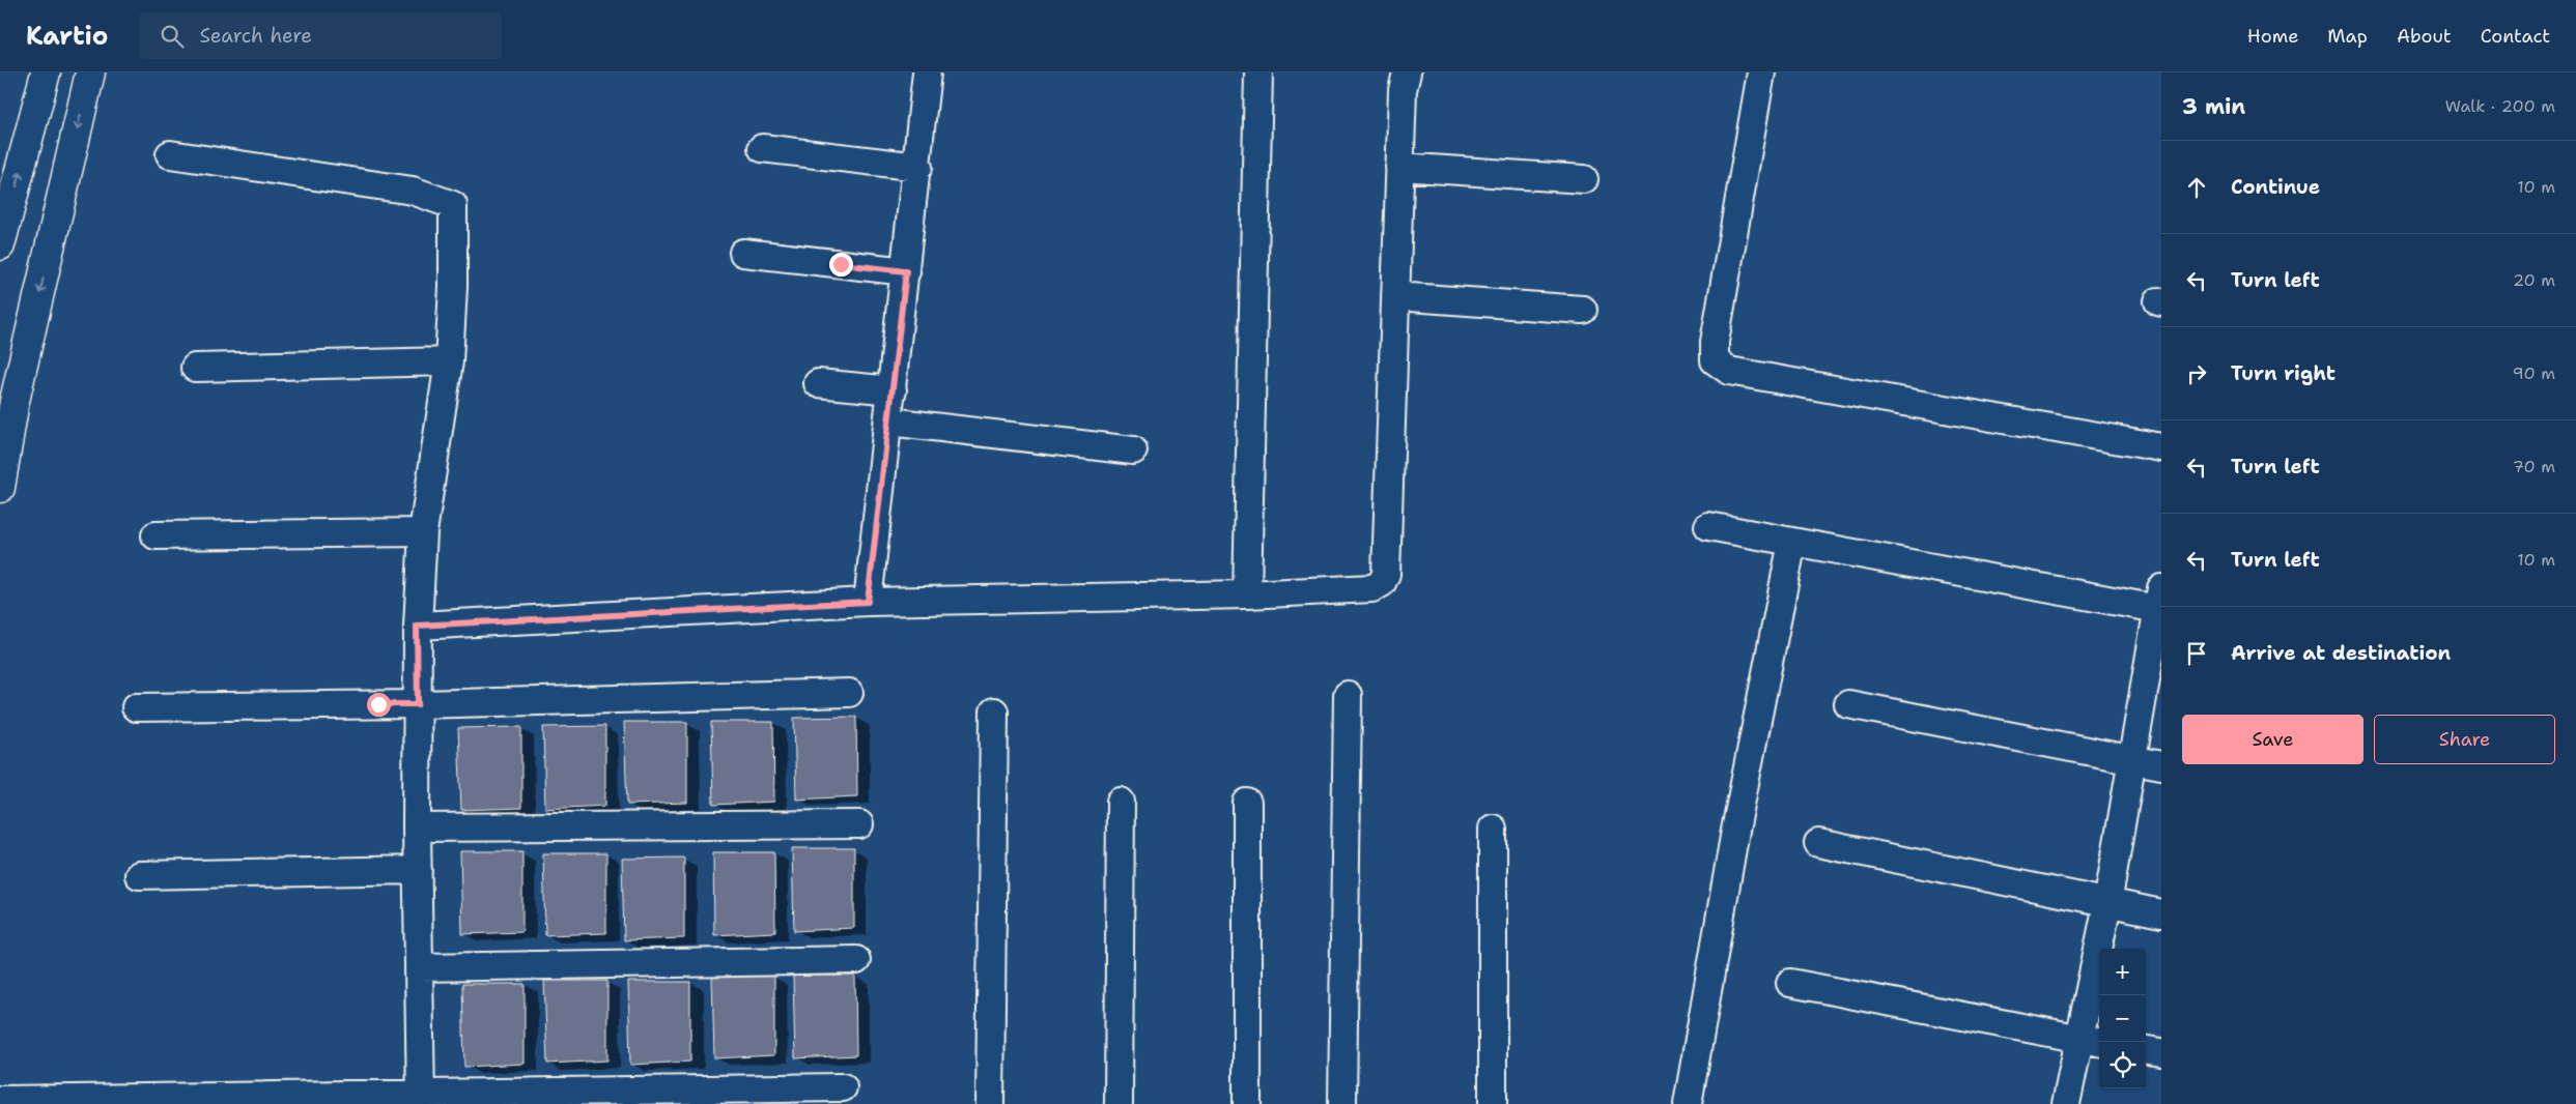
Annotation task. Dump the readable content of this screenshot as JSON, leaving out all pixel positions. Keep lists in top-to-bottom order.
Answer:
{
  "page": {
    "header": "Kartio",
    "search": "Search here",
    "nav": [
      "Home",
      "Map",
      "About",
      "Contact"
    ],
    "heading": ["3 min", "Walk · 200 m"],
    "list": [
      ["Continue", "10 m"],
      ["Turn left", "20 m"],
      ["Turn right", "90 m"],
      ["Turn left", "70 m"],
      ["Turn left", "10 m"],
      "Arrive at destination"
    ],
    "buttons": ["Save", "Share"],
    "map_buttons": ["+", "−"]
  }
}
